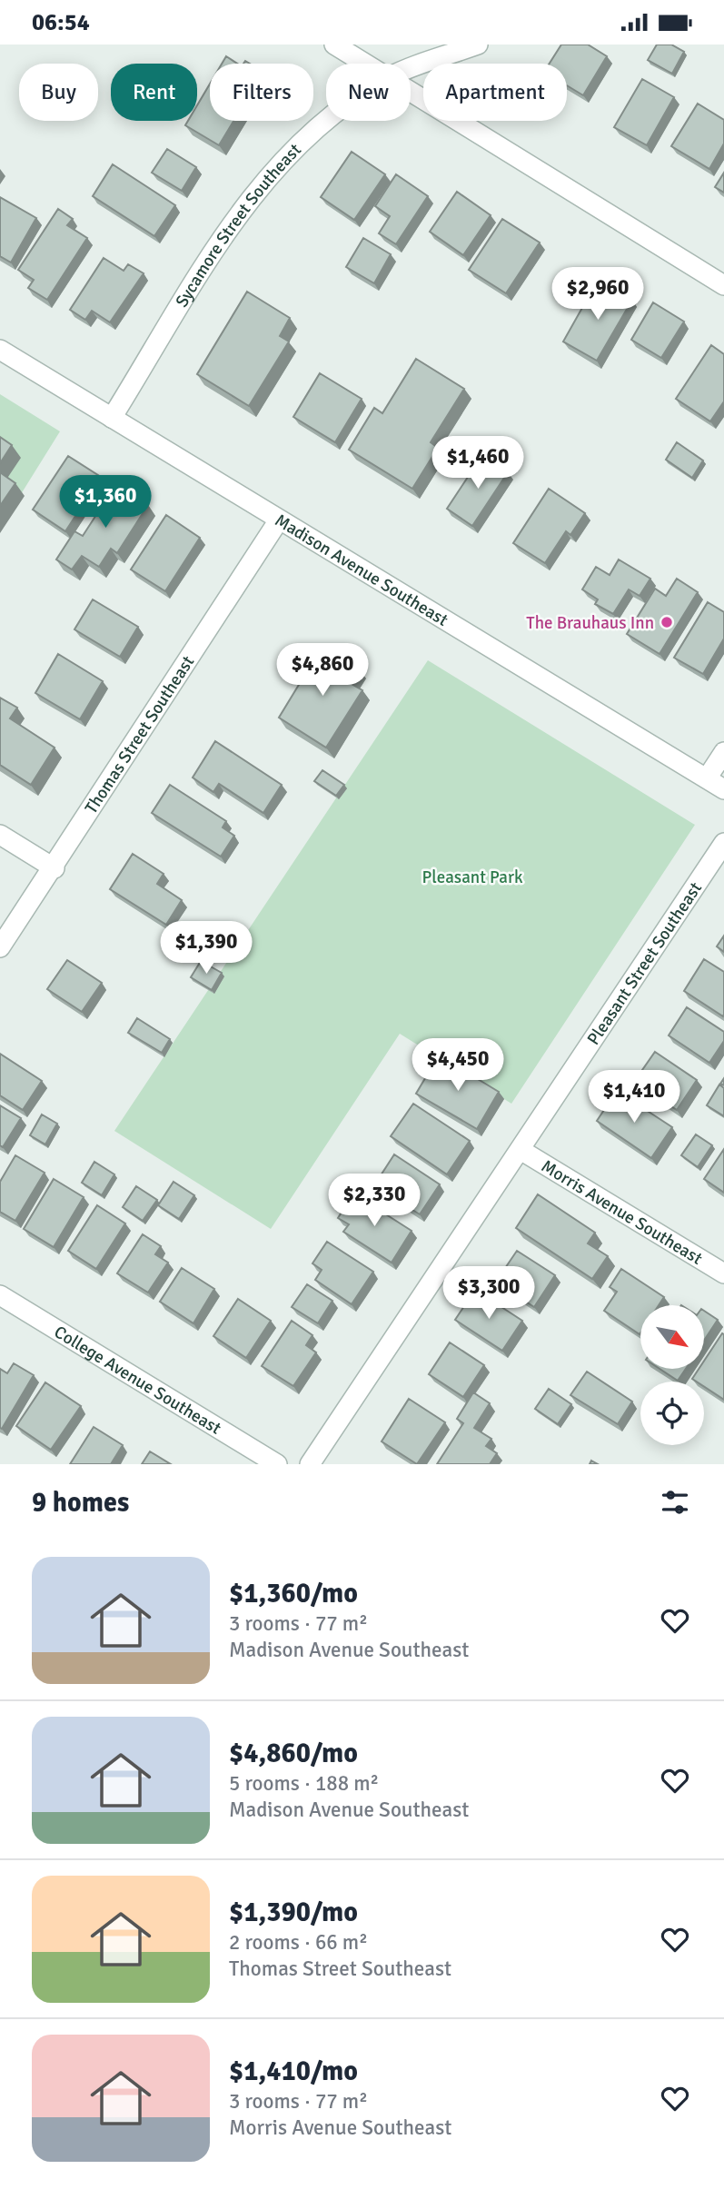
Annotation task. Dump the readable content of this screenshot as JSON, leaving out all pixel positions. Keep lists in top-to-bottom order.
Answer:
{
  "streets": {
    "street": [
      "Sycamore Street Southeast",
      "Madison Avenue Southeast",
      "Thomas Street Southeast",
      "Pleasant Street Southeast",
      "Morris Avenue Southeast",
      "College Avenue Southeast"
    ]
  },
  "crossings": [
    ["Sycamore Street Southeast", "Madison Avenue Southeast"],
    ["Madison Avenue Southeast", "Thomas Street Southeast"],
    ["Pleasant Street Southeast", "Morris Avenue Southeast"]
  ],
  "parks": ["Pleasant Park"],
  "places": ["The Brauhaus Inn"],
  "north": "bottom right",
  "page": {
    "status": "06:54",
    "chip": [
      "Buy",
      "Rent",
      "Filters",
      "New",
      "Apartment"
    ],
    "price": [
      "$2,960",
      "$1,460",
      "$1,360",
      "$4,860",
      "$1,390",
      "$4,450",
      "$1,410",
      "$2,330",
      "$3,300"
    ],
    "heading": "9 homes",
    "list": [
      {
        "name": "$1,360/mo",
        "note": "3 rooms · 77 m² · Madison Avenue Southeast"
      },
      {
        "name": "$4,860/mo",
        "note": "5 rooms · 188 m² · Madison Avenue Southeast"
      },
      {
        "name": "$1,390/mo",
        "note": "2 rooms · 66 m² · Thomas Street Southeast"
      },
      {
        "name": "$1,410/mo",
        "note": "3 rooms · 77 m² · Morris Avenue Southeast"
      }
    ]
  }
}
